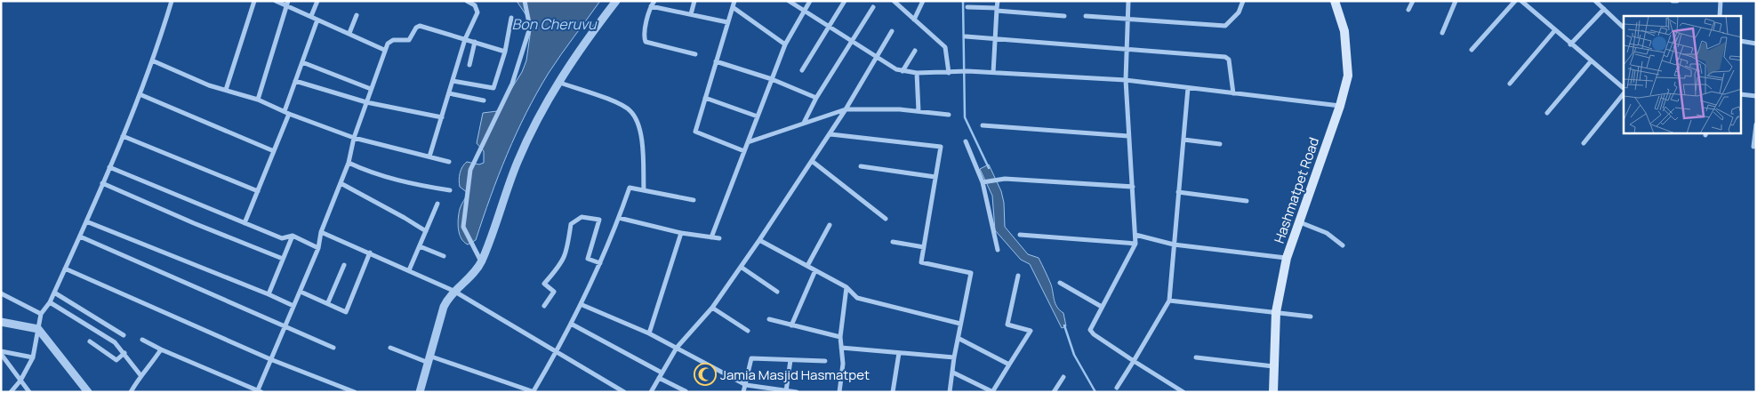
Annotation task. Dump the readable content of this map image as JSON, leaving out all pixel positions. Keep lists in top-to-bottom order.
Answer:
{
  "streets": {
    "main road": ["Hashmatpet Road"]
  },
  "water": ["Bon Cheruvu"],
  "places": {
    "mosque": ["Jamia Masjid Hasmatpet"]
  }
}
